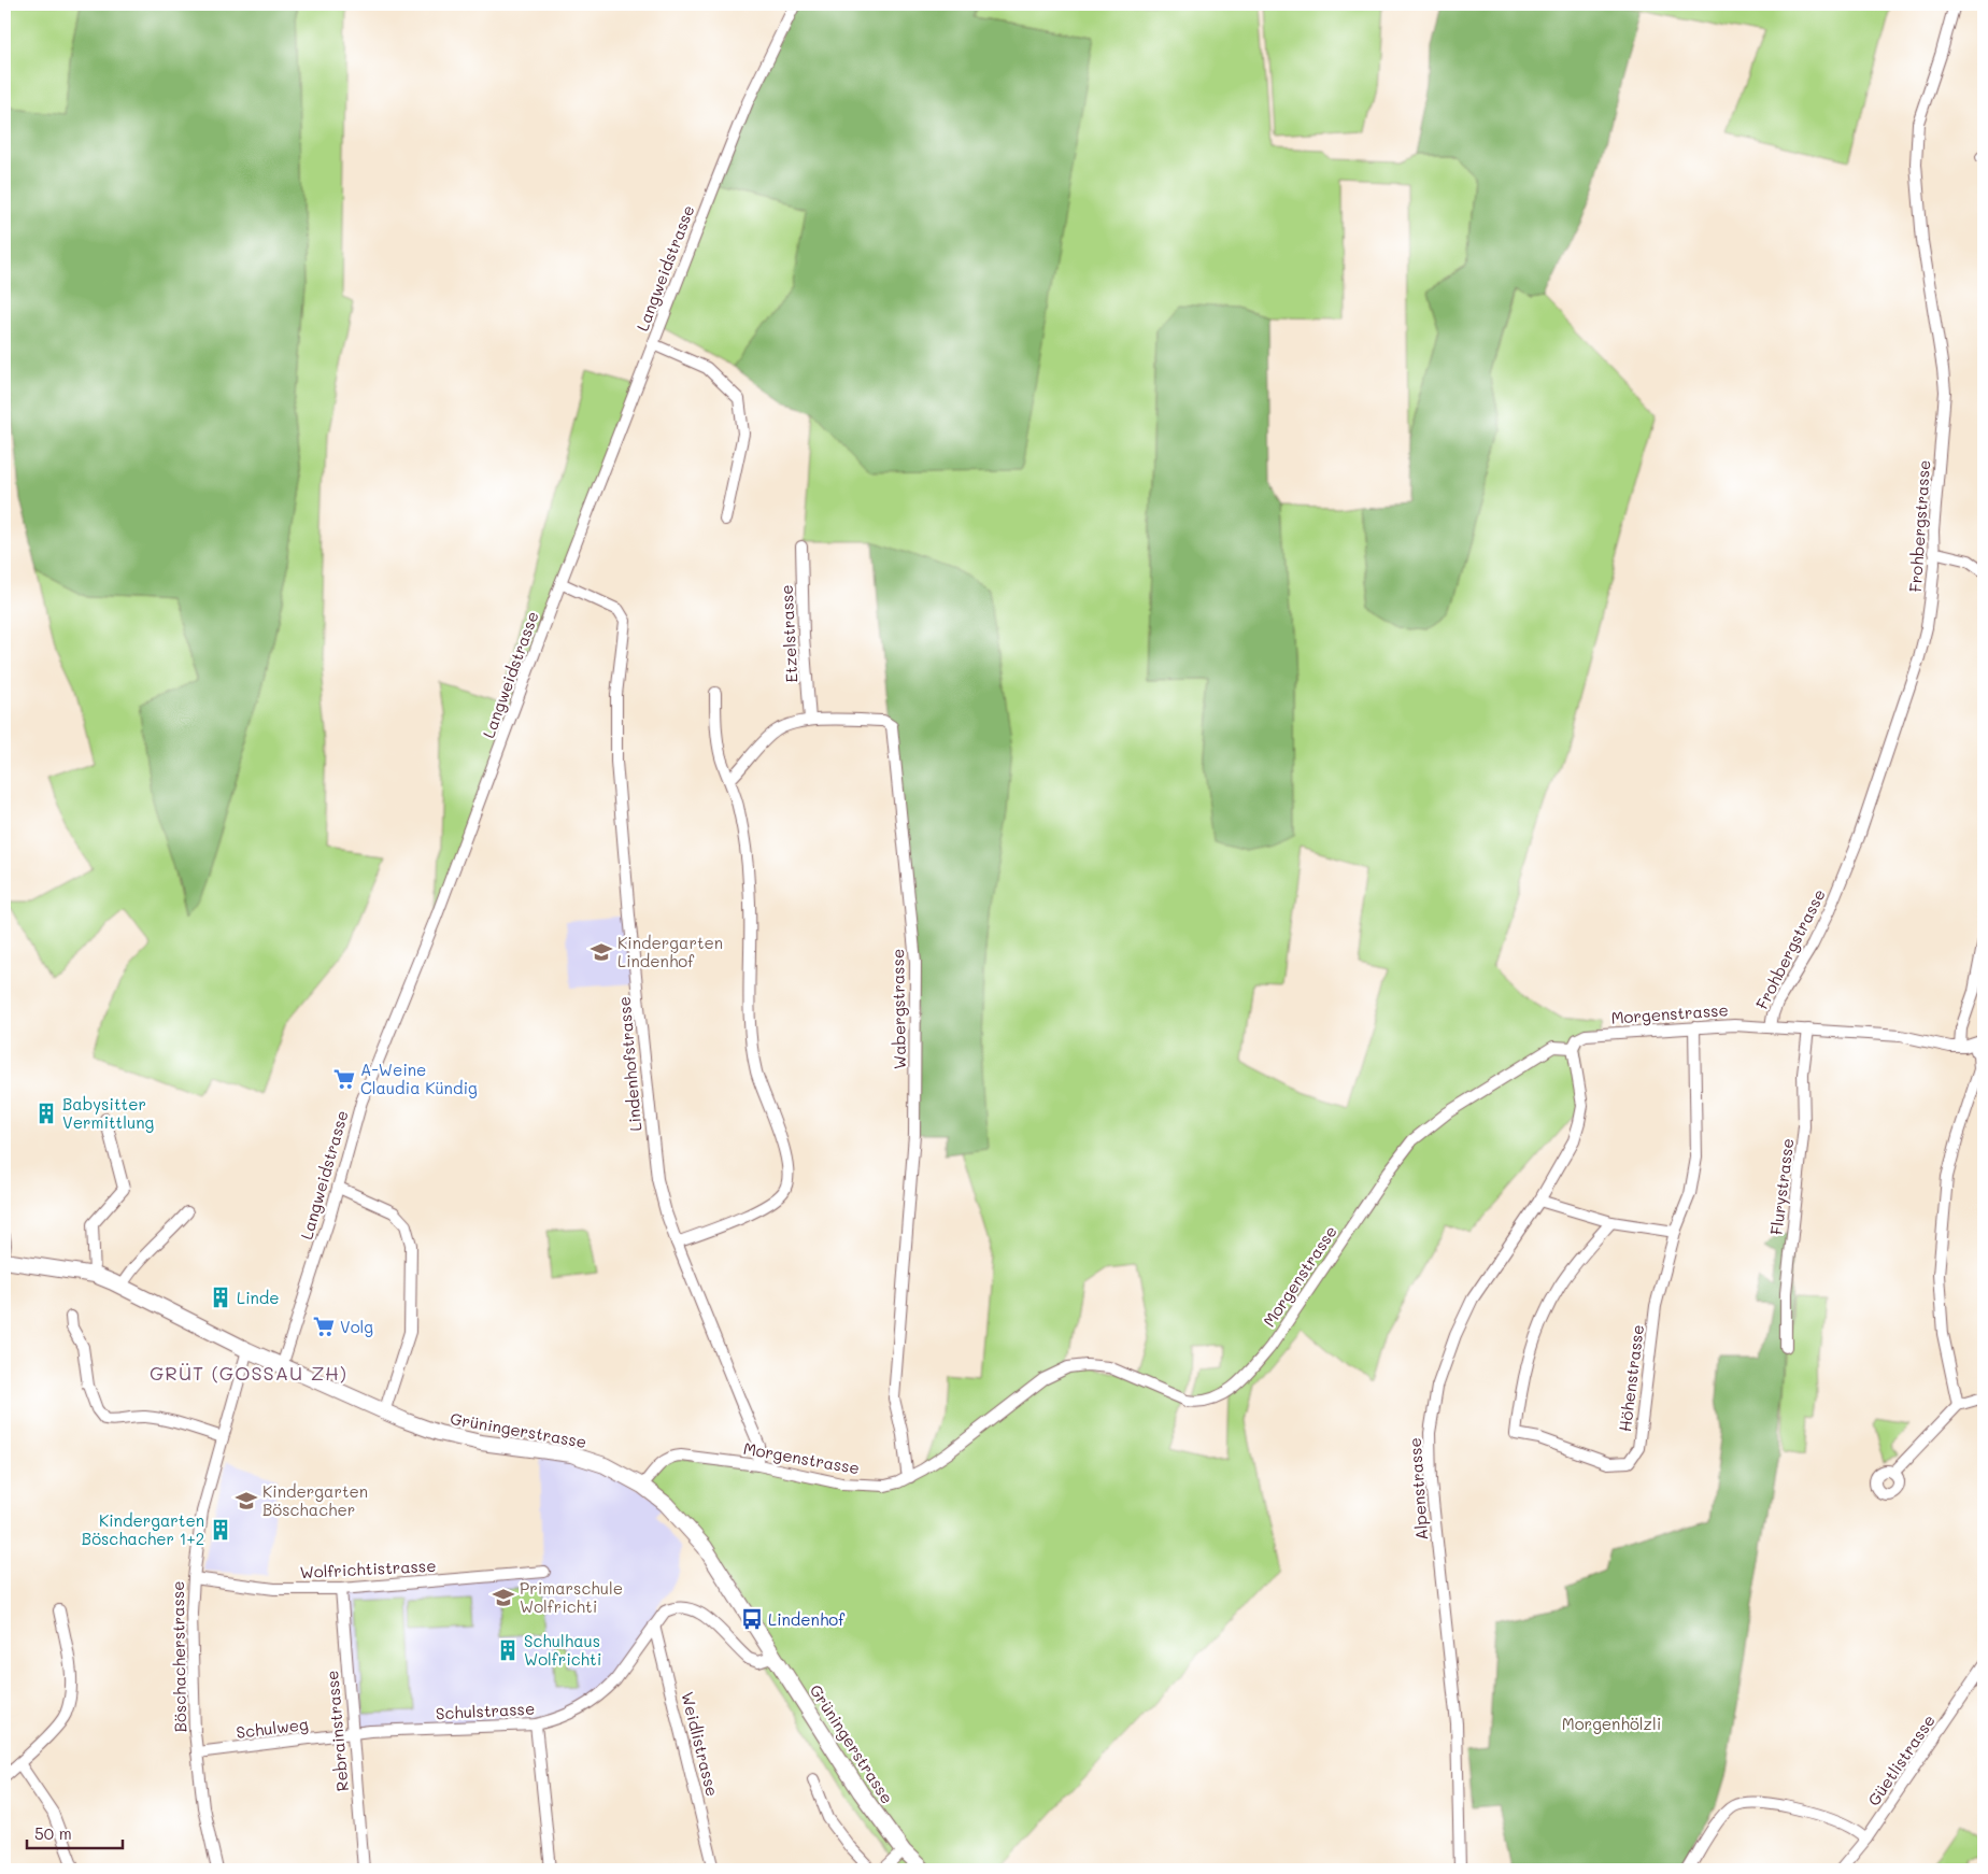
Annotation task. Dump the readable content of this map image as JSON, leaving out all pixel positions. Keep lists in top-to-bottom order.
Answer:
{
  "streets": {
    "main road": ["Grüningerstrasse"],
    "street": [
      "Langweidstrasse",
      "Frohbergstrasse",
      "Etzelstrasse",
      "Wabergstrasse",
      "Morgenstrasse",
      "Lindenhofstrasse",
      "Flurystrasse",
      "Höhenstrasse",
      "Alpenstrasse",
      "Wolfrichtistrasse",
      "Böschacherstrasse",
      "Schulstrasse",
      "Schulweg",
      "Rebrainstrasse",
      "Weidlistrasse",
      "Güetlistrasse"
    ]
  },
  "crossings": [
    ["Langweidstrasse", "Lindenhofstrasse"],
    ["Langweidstrasse", "Grüningerstrasse"],
    ["Frohbergstrasse", "Morgenstrasse"],
    ["Etzelstrasse", "Wabergstrasse"],
    ["Wabergstrasse", "Morgenstrasse"],
    ["Morgenstrasse", "Lindenhofstrasse"],
    ["Morgenstrasse", "Flurystrasse"],
    ["Morgenstrasse", "Höhenstrasse"],
    ["Morgenstrasse", "Grüningerstrasse"],
    ["Morgenstrasse", "Alpenstrasse"],
    ["Grüningerstrasse", "Böschacherstrasse"],
    ["Grüningerstrasse", "Schulstrasse"],
    ["Wolfrichtistrasse", "Böschacherstrasse"],
    ["Wolfrichtistrasse", "Rebrainstrasse"],
    ["Böschacherstrasse", "Schulweg"],
    ["Schulstrasse", "Schulweg"],
    ["Schulstrasse", "Rebrainstrasse"],
    ["Schulstrasse", "Weidlistrasse"],
    ["Schulweg", "Rebrainstrasse"]
  ],
  "districts": ["GRÜT (GOSSAU ZH)"],
  "parks": ["Morgenhölzli"],
  "places": {
    "school or university": ["Kindergarten Lindenhof", "Kindergarten Böschacher", "Primarschule Wolfrichti"],
    "supermarket": ["A-Weine Claudia Kündig", "Volg"],
    "building": [
      "Babysitter Vermittlung",
      "Linde",
      "Kindergarten Böschacher 1+2",
      "Schulhaus Wolfrichti"
    ],
    "bus stop": ["Lindenhof"]
  },
  "scale_bar": "50 m"
}
